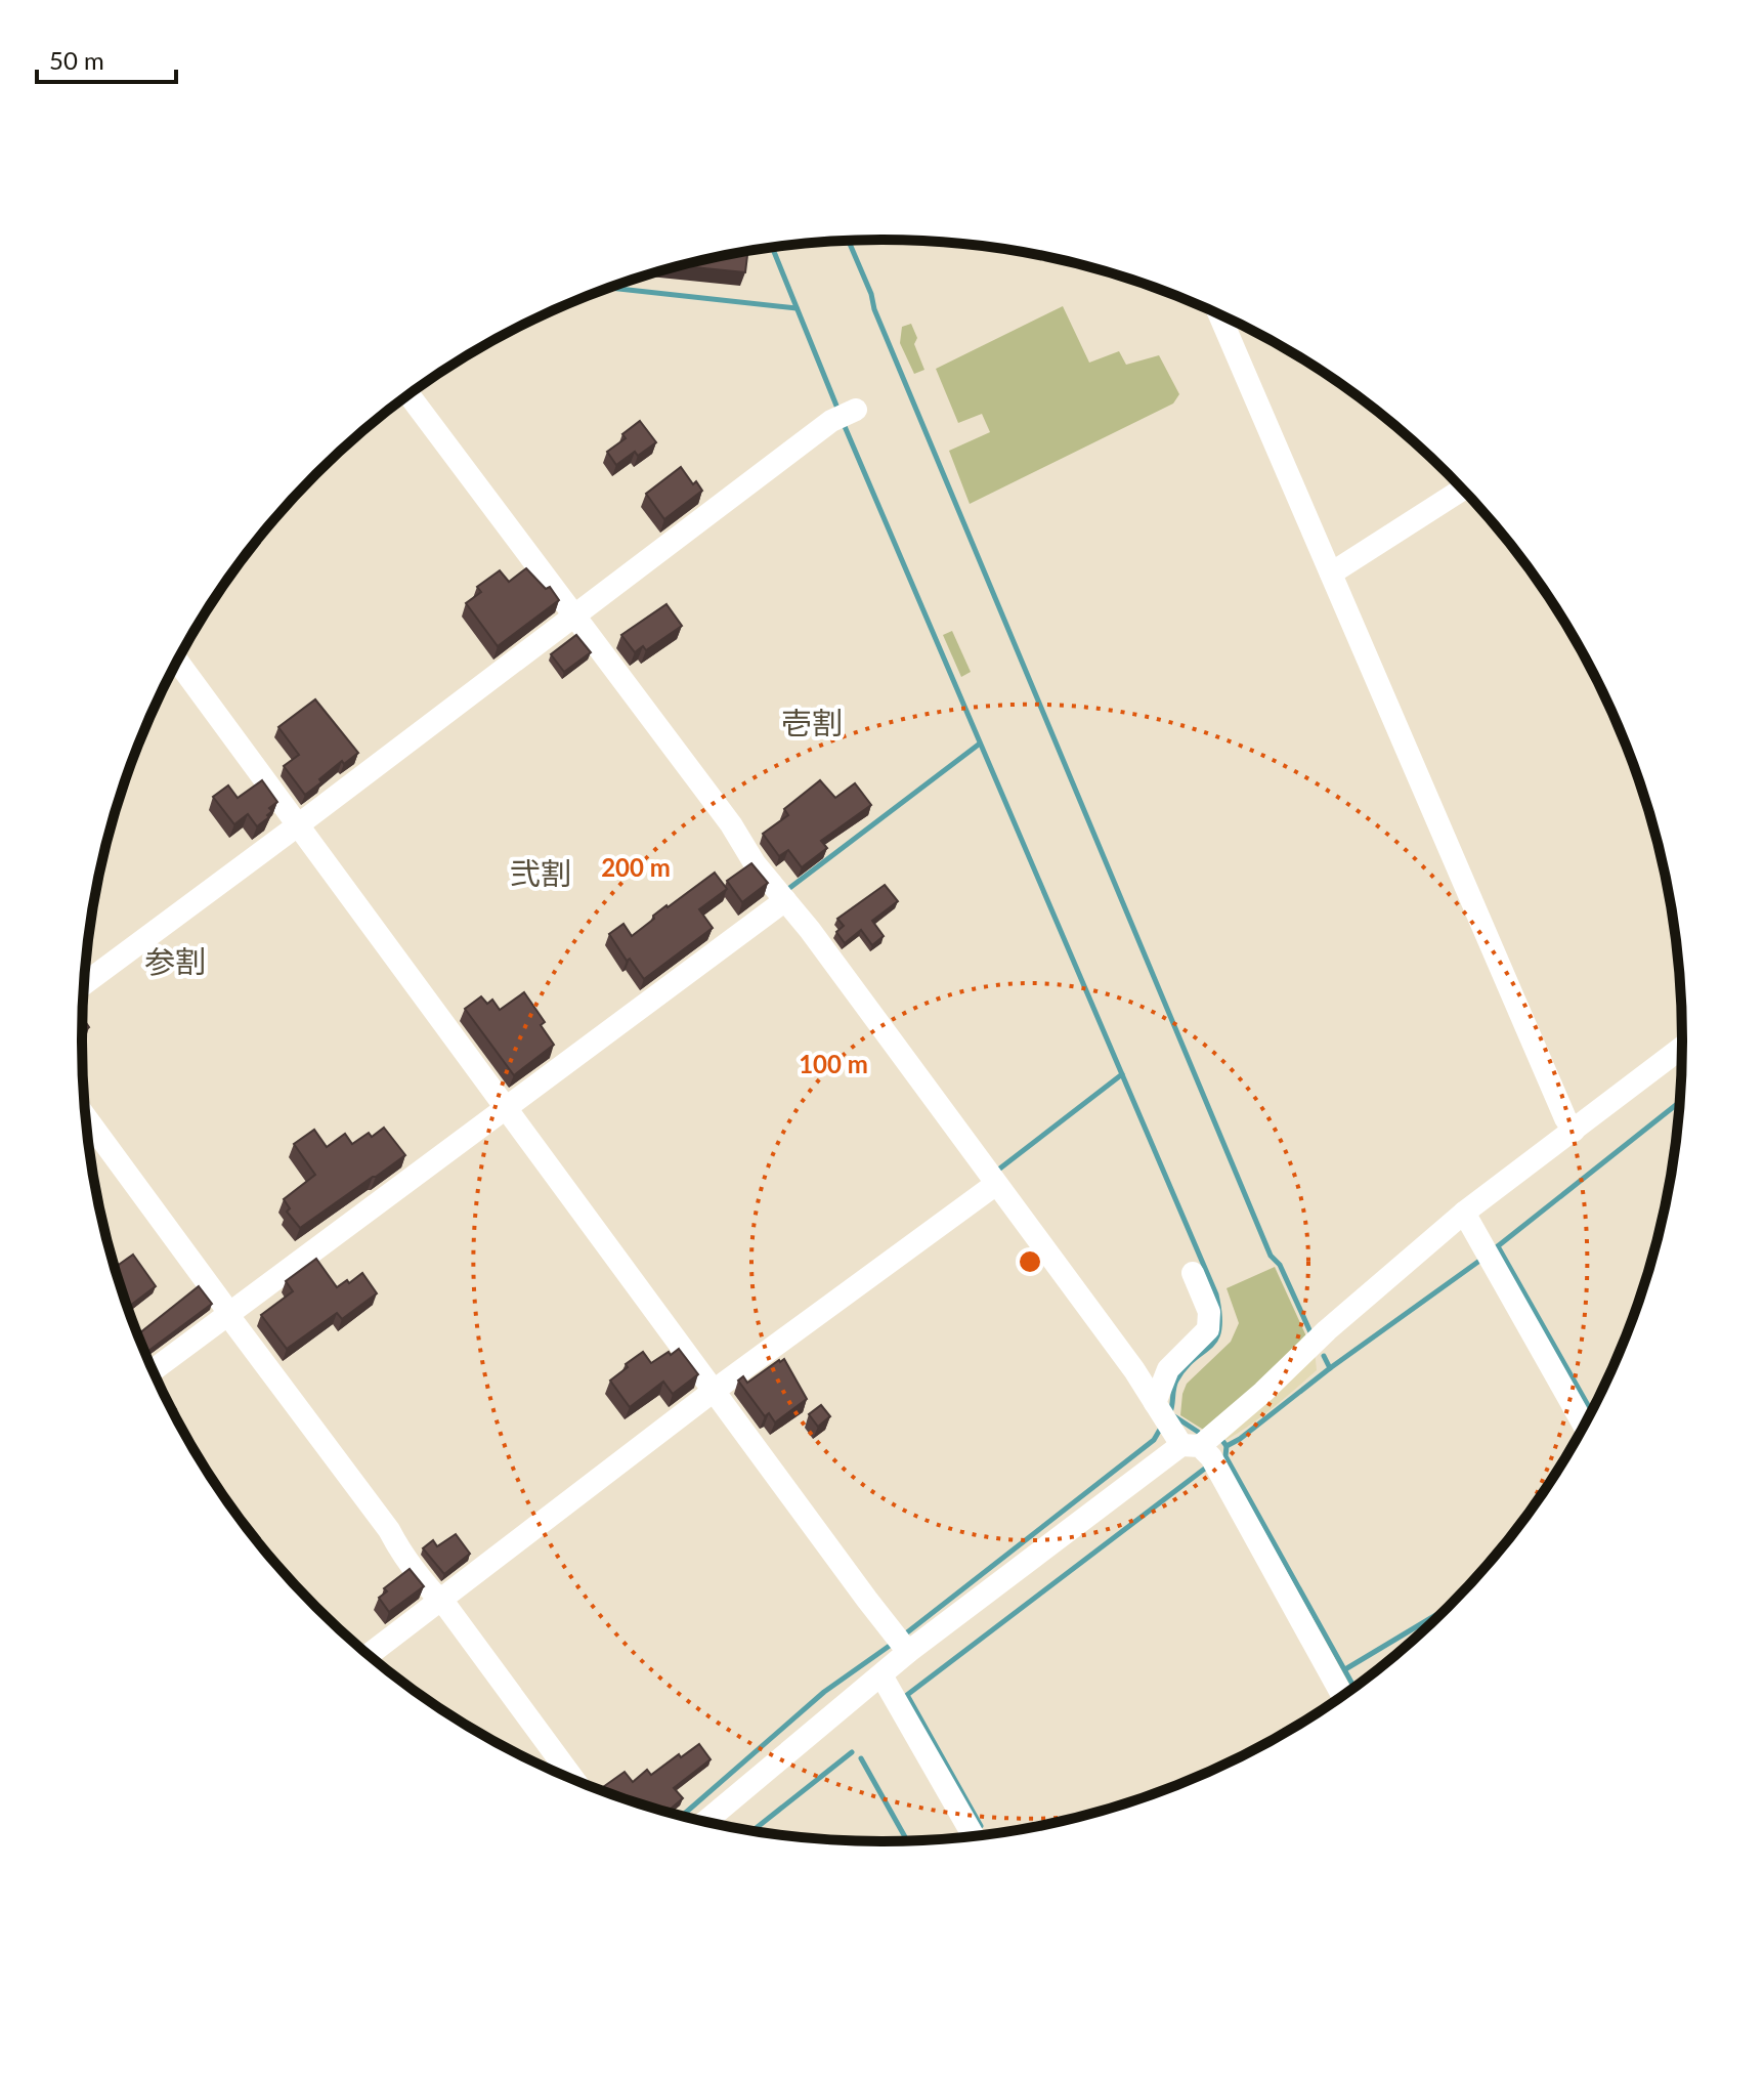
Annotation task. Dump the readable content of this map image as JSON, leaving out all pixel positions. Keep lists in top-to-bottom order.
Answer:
{
  "districts": ["壱割", "弐割", "参割"],
  "scale_bar": "50 m",
  "rings": ["200 m", "100 m"]
}
